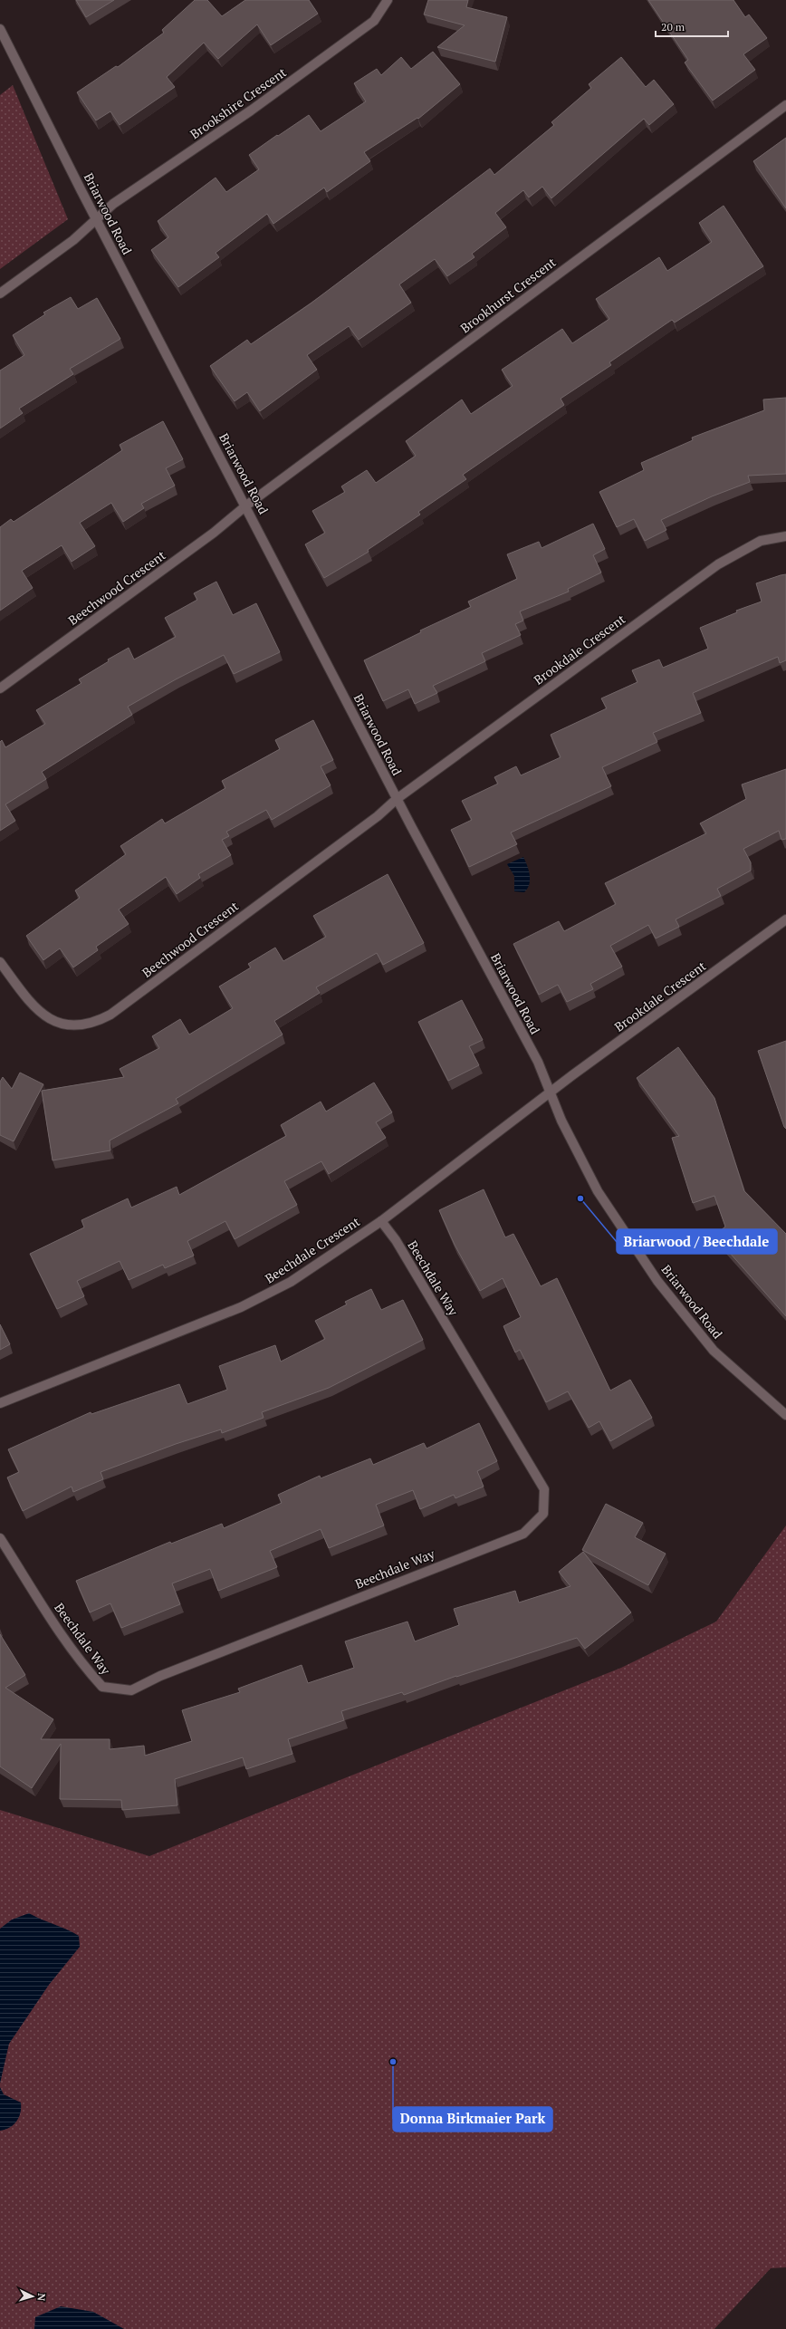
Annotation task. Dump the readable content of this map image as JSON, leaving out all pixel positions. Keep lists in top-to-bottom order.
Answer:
{
  "streets": {
    "street": [
      "Brookshire Crescent",
      "Briarwood Road",
      "Brookhurst Crescent",
      "Beechwood Crescent",
      "Brookdale Crescent",
      "Beechdale Crescent",
      "Beechdale Way"
    ]
  },
  "crossings": [
    ["Brookshire Crescent", "Briarwood Road"],
    ["Briarwood Road", "Brookhurst Crescent"],
    ["Briarwood Road", "Beechwood Crescent"],
    ["Briarwood Road", "Brookdale Crescent"],
    ["Briarwood Road", "Beechdale Crescent"],
    ["Brookhurst Crescent", "Beechwood Crescent"],
    ["Beechwood Crescent", "Brookdale Crescent"],
    ["Brookdale Crescent", "Beechdale Crescent"],
    ["Beechdale Crescent", "Beechdale Way"]
  ],
  "places": ["Briarwood / Beechdale", "Donna Birkmaier Park"],
  "scale_bar": "20 m",
  "north": "right"
}
